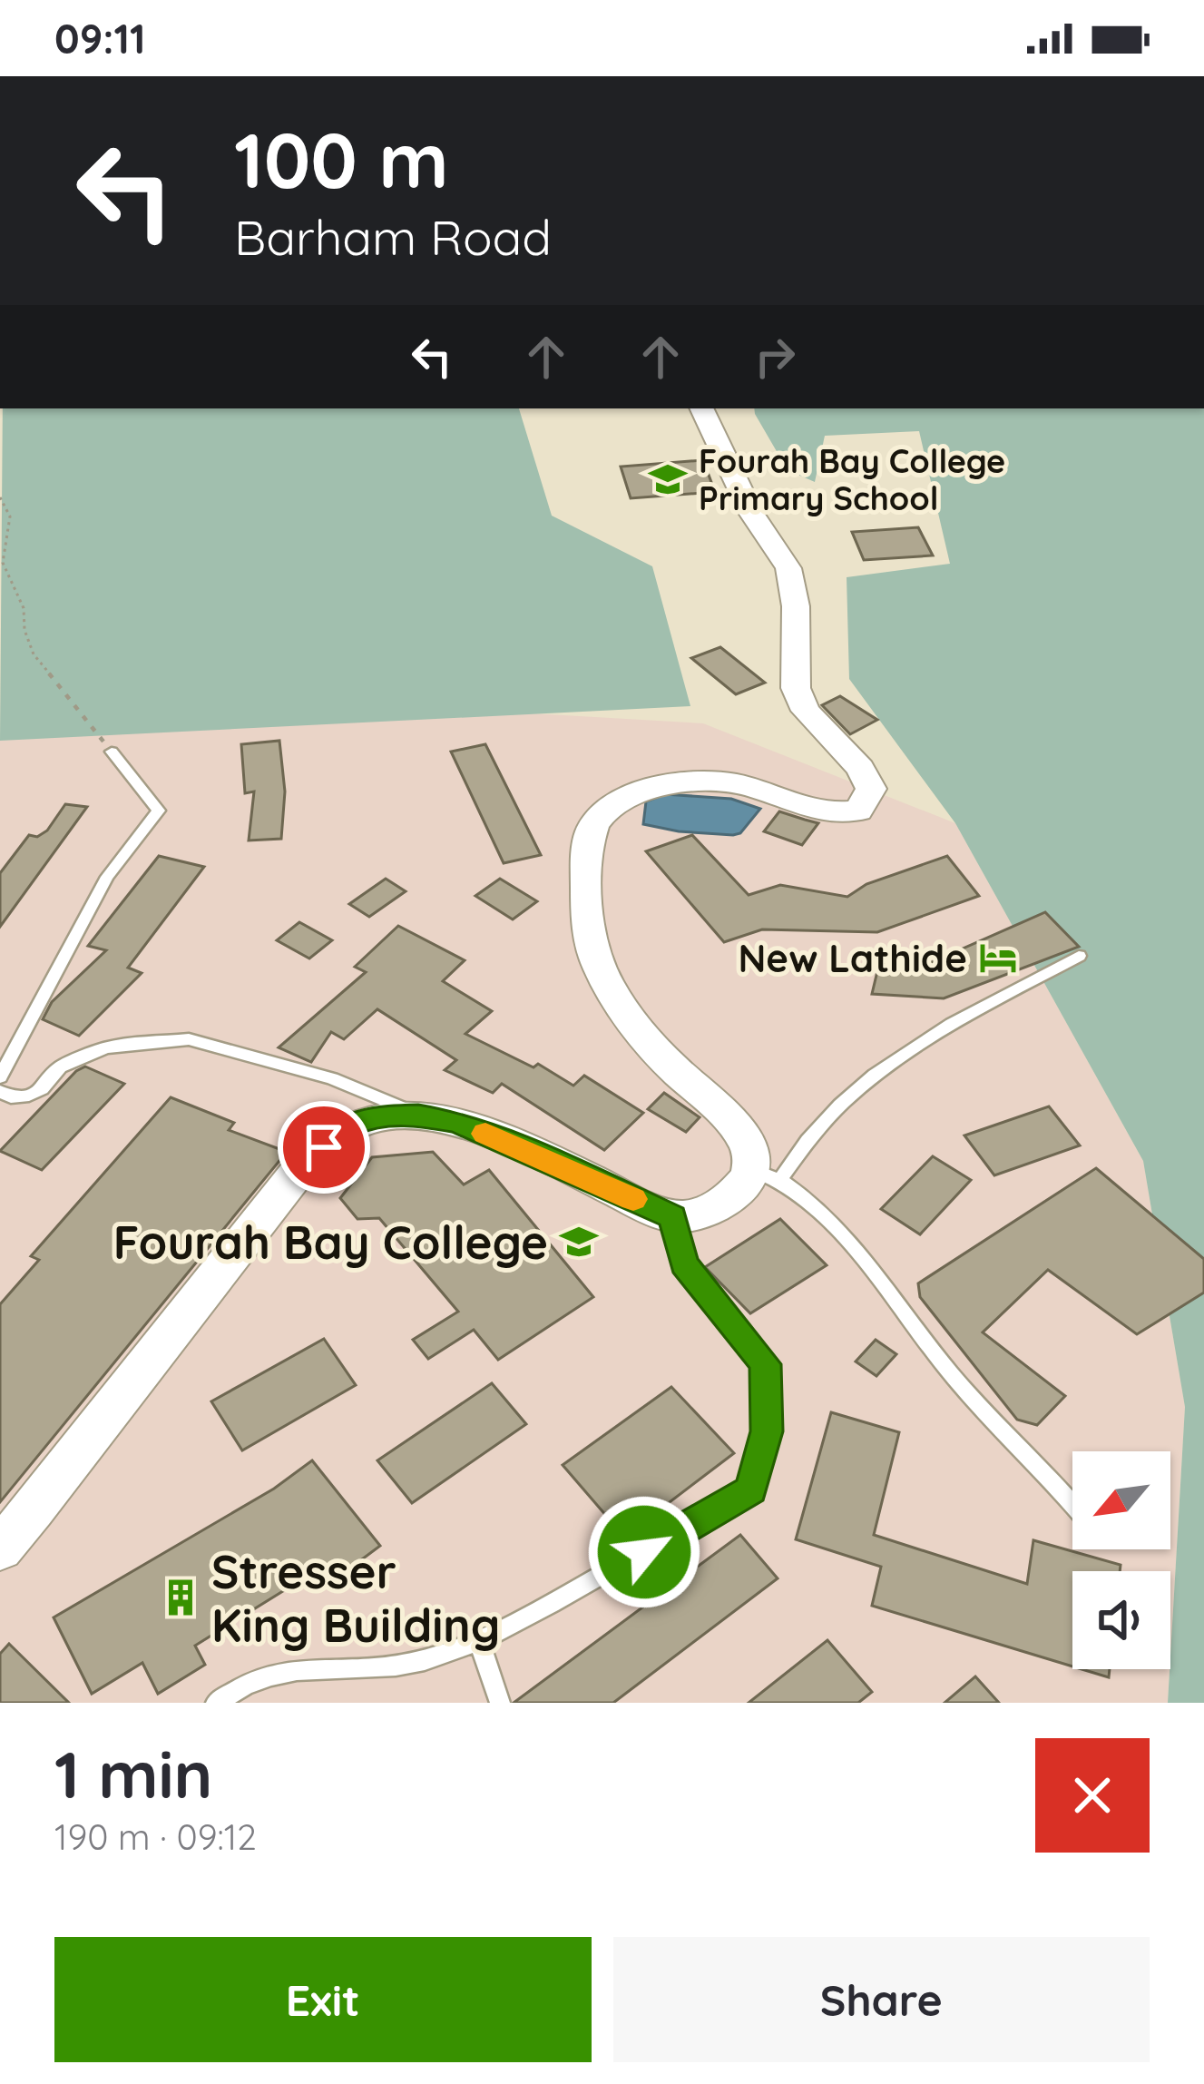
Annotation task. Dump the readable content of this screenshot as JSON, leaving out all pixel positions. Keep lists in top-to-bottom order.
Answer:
{
  "places": {
    "school or university": ["Fourah Bay College Primary School", "Fourah Bay College"],
    "hotel": ["New Lathide"],
    "building": ["Stresser King Building"]
  },
  "north": "bottom left",
  "page": {
    "status": "09:11",
    "turn": ["100 m", "Barham Road"],
    "heading": ["1 min", "190 m · 09:12"],
    "buttons": ["Exit", "Share"]
  }
}
